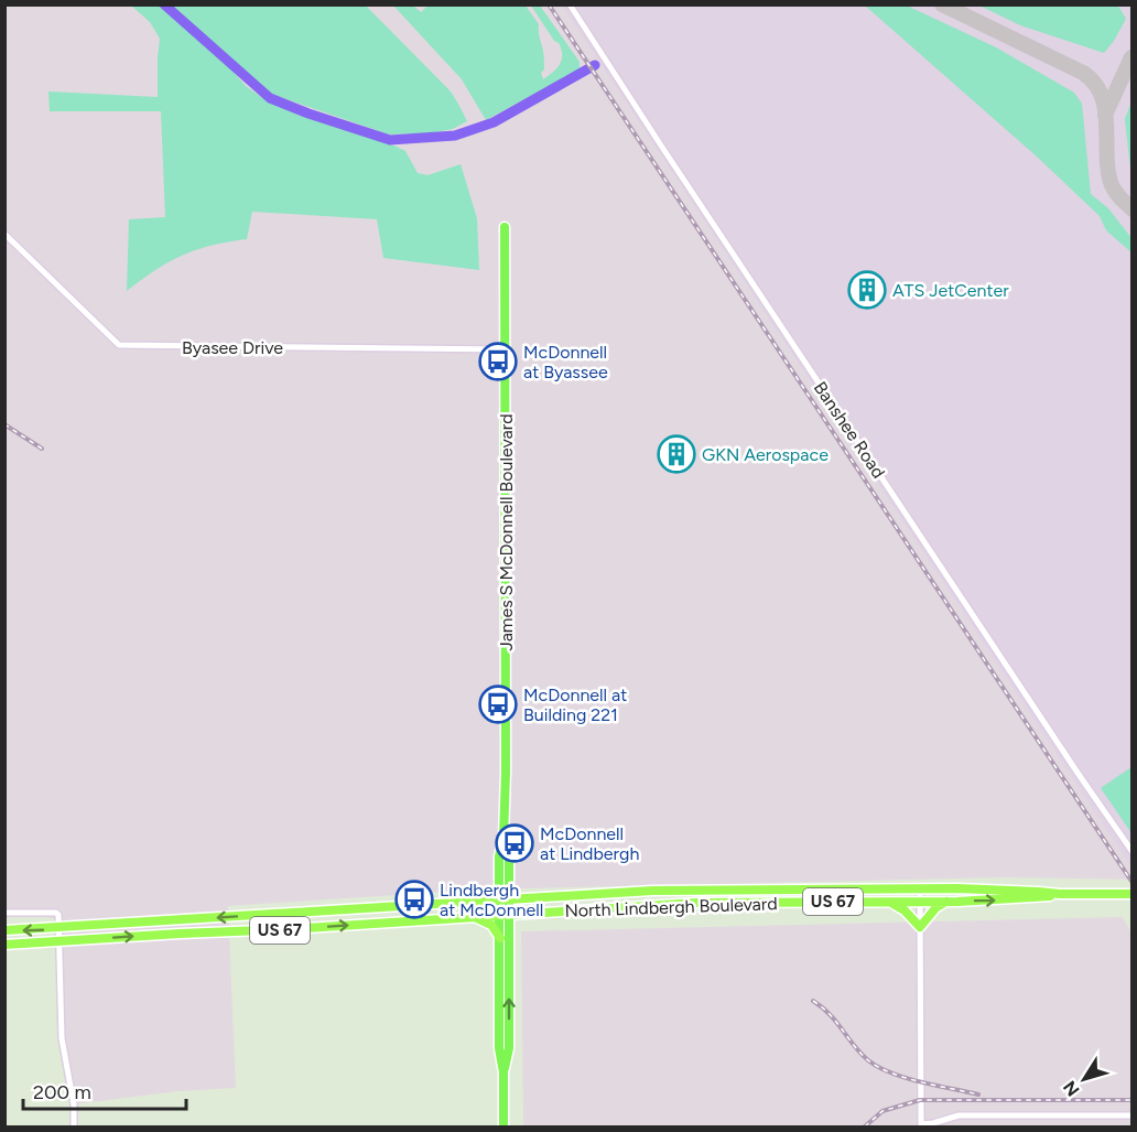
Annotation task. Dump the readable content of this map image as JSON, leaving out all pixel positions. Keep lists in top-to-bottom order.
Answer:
{
  "streets": {
    "highway": ["US 67", "North Lindbergh Boulevard"],
    "main road": ["James S McDonnell Boulevard"],
    "street": ["Byasee Drive", "Banshee Road"]
  },
  "crossings": [
    ["Byasee Drive", "James S McDonnell Boulevard"],
    ["James S McDonnell Boulevard", "North Lindbergh Boulevard"]
  ],
  "places": {
    "building": ["ATS JetCenter", "GKN Aerospace"],
    "bus stop": [
      "McDonnell at Byassee",
      "McDonnell at Building 221",
      "McDonnell at Lindbergh",
      "Lindbergh at McDonnell"
    ]
  },
  "scale_bar": "200 m",
  "north": "bottom left"
}
